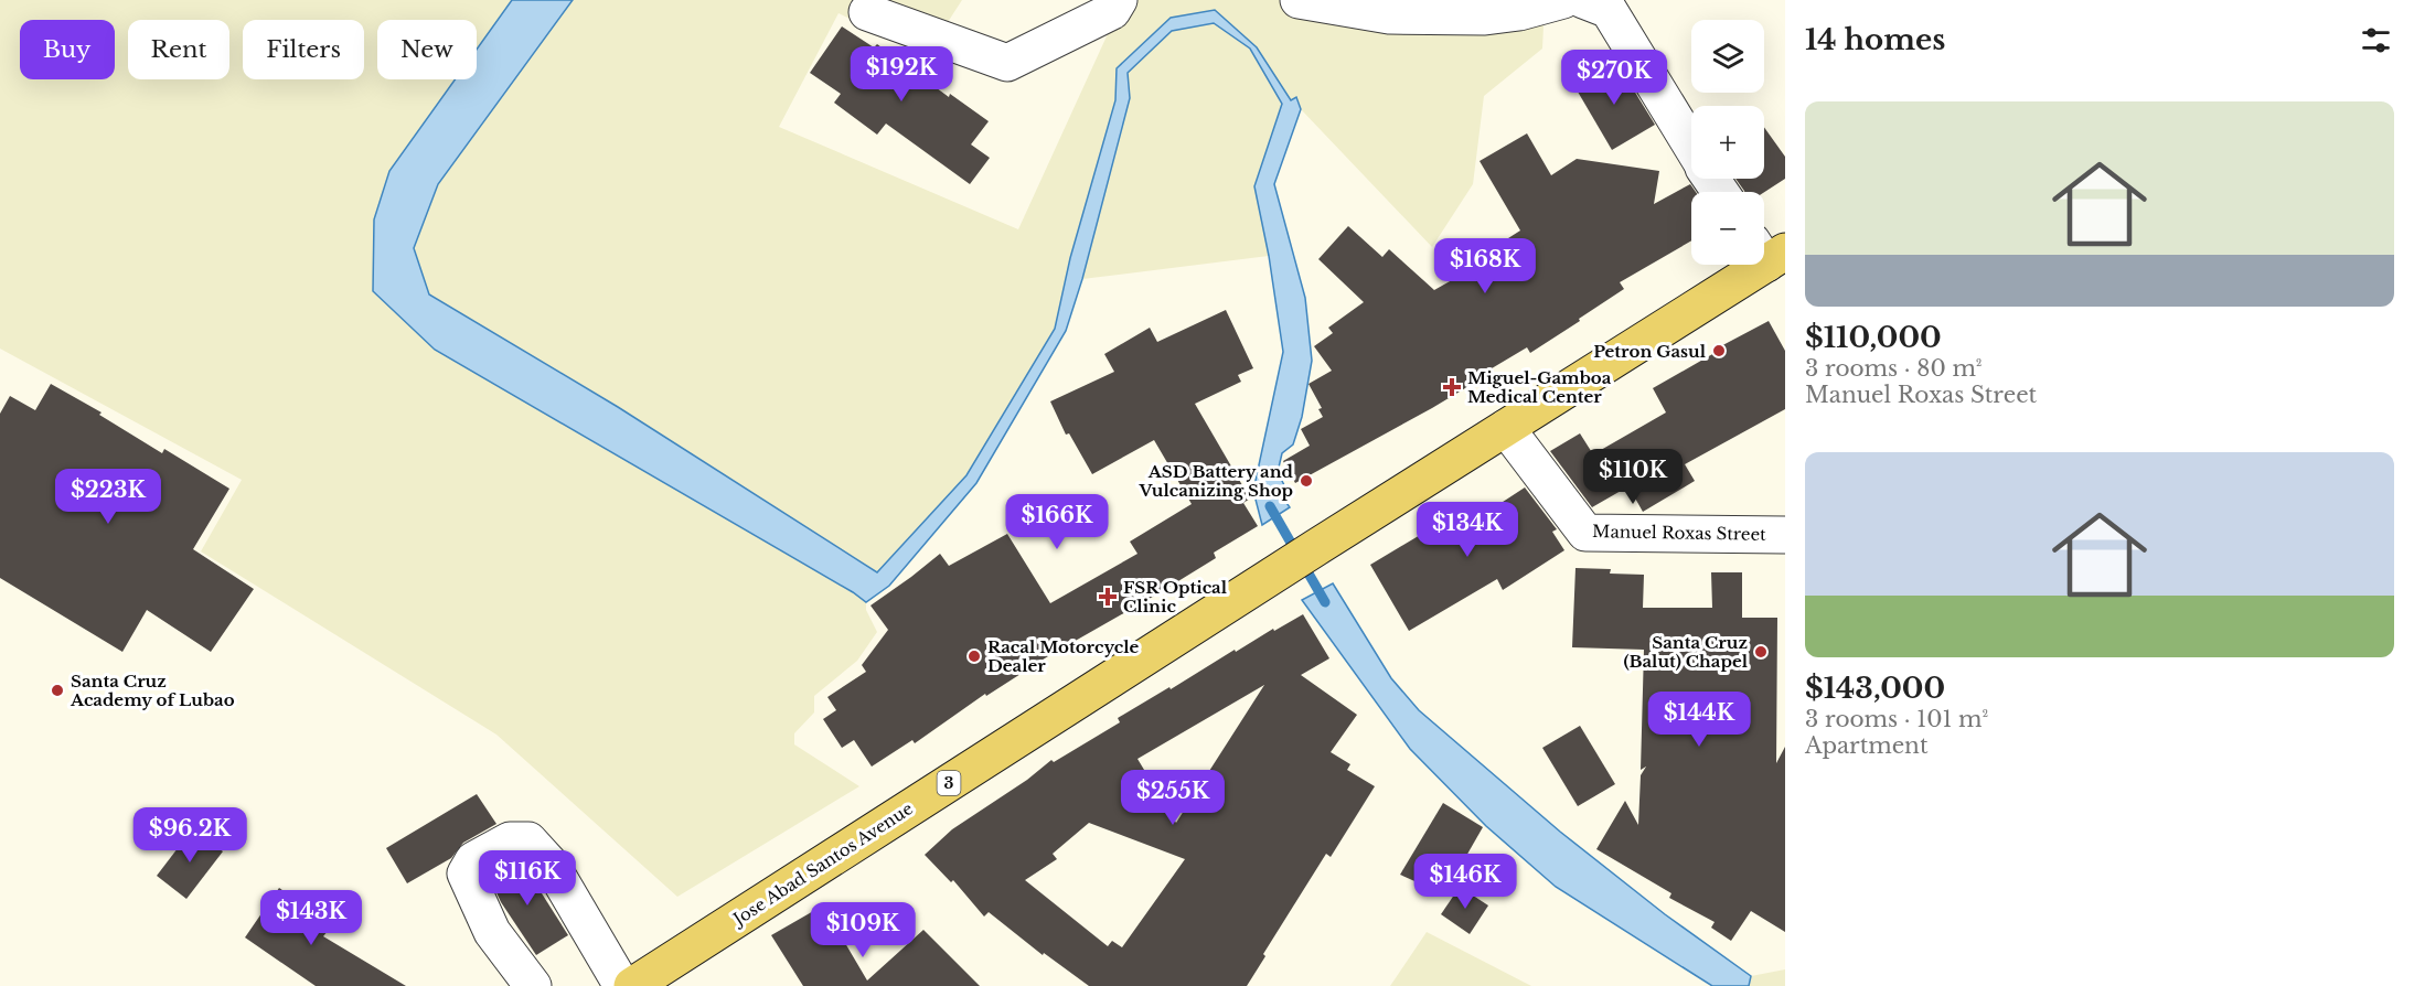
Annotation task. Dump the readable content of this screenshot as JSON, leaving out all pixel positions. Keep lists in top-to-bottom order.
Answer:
{
  "streets": {
    "main road": ["3", "Jose Abad Santos Avenue"],
    "street": ["Manuel Roxas Street"]
  },
  "crossings": [
    ["Manuel Roxas Street", "Jose Abad Santos Avenue"]
  ],
  "places": {
    "other": [
      "Petron Gasul",
      "ASD Battery and Vulcanizing Shop",
      "Santa Cruz (Balut) Chapel",
      "Racal Motorcycle Dealer",
      "Santa Cruz Academy of Lubao"
    ],
    "health": ["Miguel-Gamboa Medical Center", "FSR Optical Clinic"]
  },
  "page": {
    "heading": "14 homes",
    "map_buttons": ["+", "−"],
    "chip": [
      "Buy",
      "Rent",
      "Filters",
      "New"
    ],
    "price": [
      "$192K",
      "$270K",
      "$168K",
      "$110K",
      "$223K",
      "$166K",
      "$134K",
      "$144K",
      "$255K",
      "$96.2K",
      "$116K",
      "$146K",
      "$143K",
      "$109K"
    ],
    "list": [
      {
        "name": "$110,000",
        "note": "3 rooms · 80 m² · Manuel Roxas Street"
      },
      {
        "name": "$143,000",
        "note": "3 rooms · 101 m² · Apartment"
      }
    ]
  }
}
